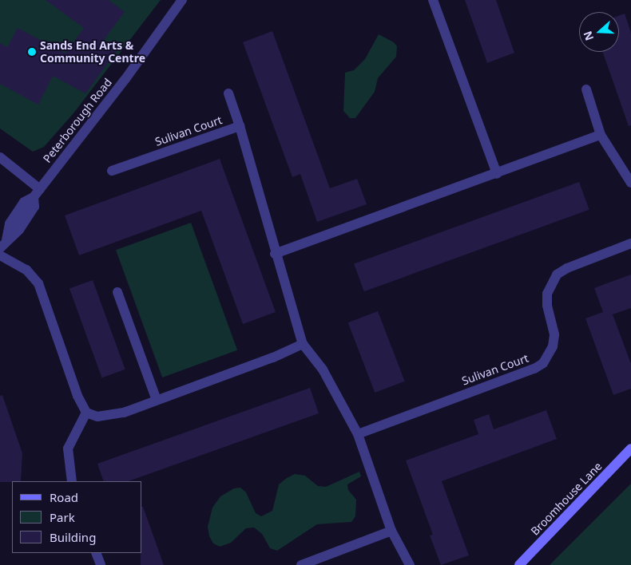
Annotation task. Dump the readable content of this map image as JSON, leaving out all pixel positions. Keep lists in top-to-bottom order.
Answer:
{
  "streets": {
    "street": ["Peterborough Road", "Sulivan Court", "Broomhouse Lane"]
  },
  "places": ["Sands End Arts & Community Centre"],
  "legend": ["Road", "Park", "Building"],
  "north": "left"
}
